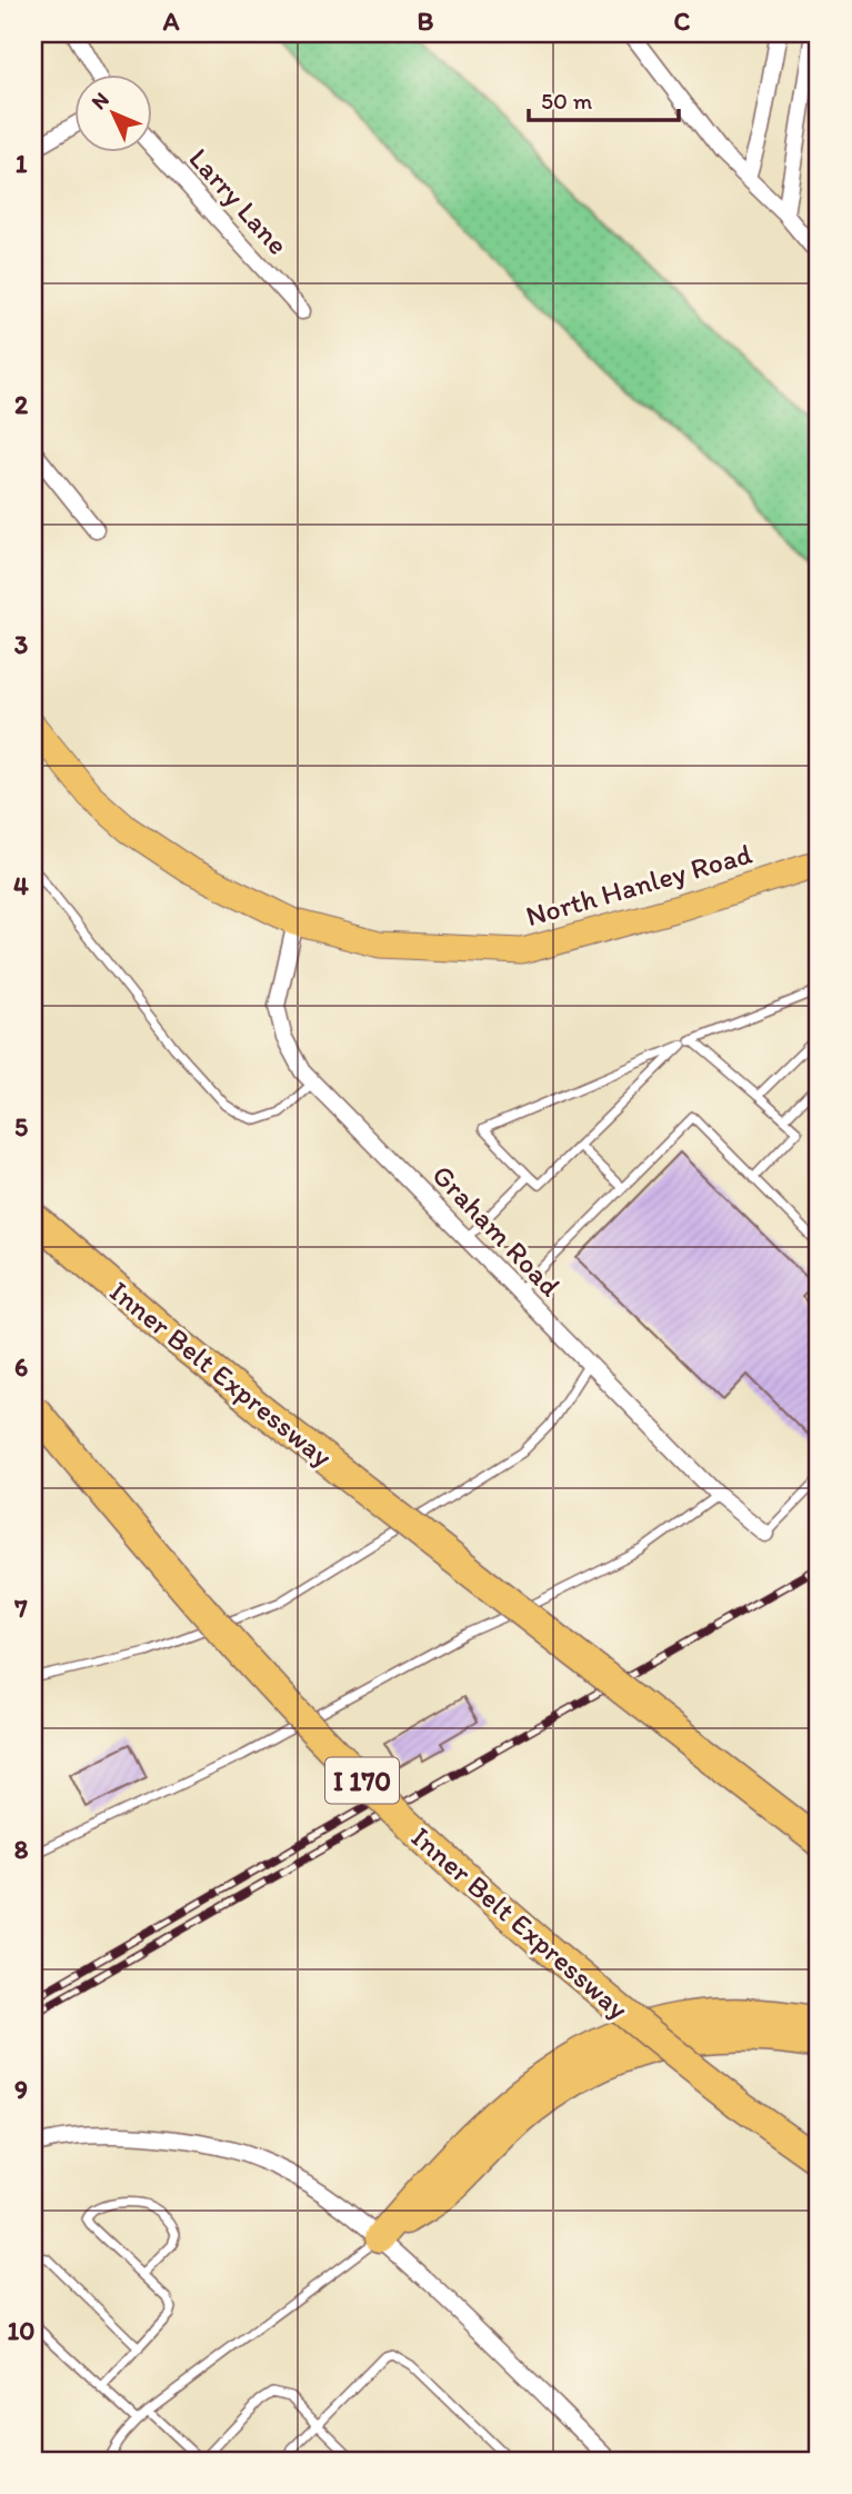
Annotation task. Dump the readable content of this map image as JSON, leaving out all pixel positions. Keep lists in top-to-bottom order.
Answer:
{
  "streets": {
    "highway": ["Inner Belt Expressway", "I 170"],
    "main road": ["North Hanley Road"],
    "street": ["Larry Lane", "Graham Road"]
  },
  "crossings": [
    ["North Hanley Road", "Graham Road"]
  ],
  "scale_bar": "50 m",
  "north": "top left",
  "grid": {
    "columns": ["A", "B", "C"],
    "rows": [
      "1",
      "2",
      "3",
      "4",
      "5",
      "6",
      "7",
      "8",
      "9",
      "10"
    ]
  }
}
